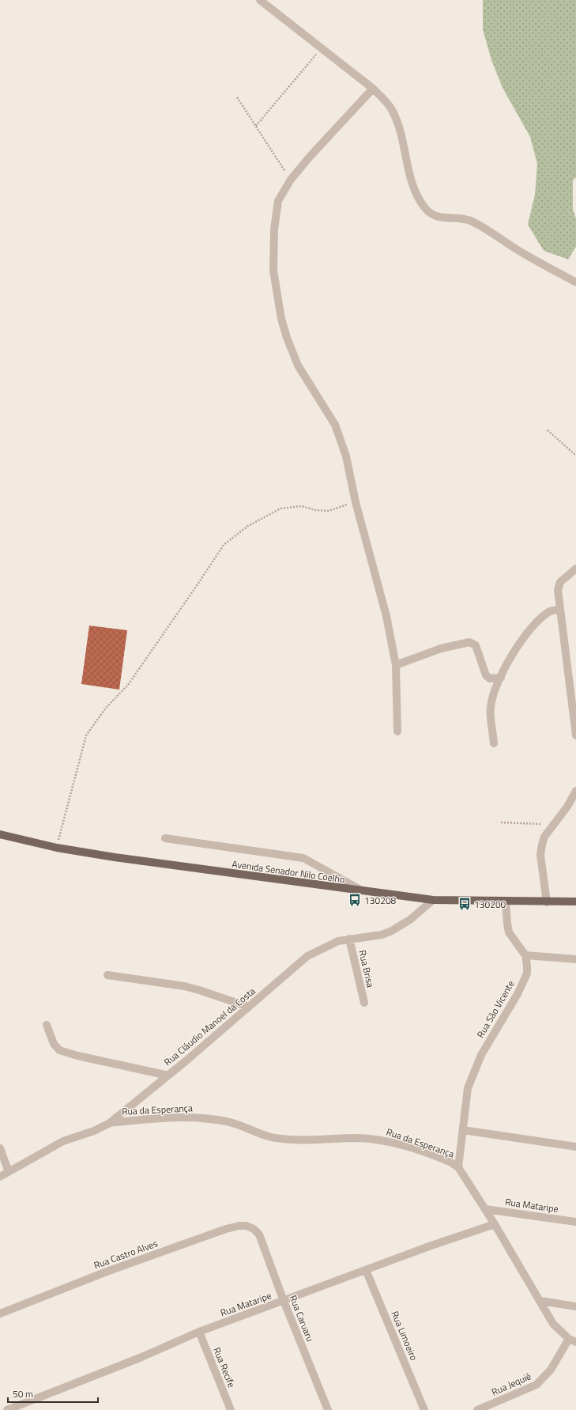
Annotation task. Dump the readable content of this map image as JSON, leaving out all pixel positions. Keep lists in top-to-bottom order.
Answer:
{
  "streets": {
    "main road": ["Avenida Senador Nilo Coelho"],
    "street": [
      "Rua Brisa",
      "Rua São Vicente",
      "Rua Cláudio Manoel da Costa",
      "Rua da Esperança",
      "Rua Mataripe",
      "Rua Castro Alves",
      "Rua Caruaru",
      "Rua Limoeiro",
      "Rua Recife",
      "Rua Jequié"
    ]
  },
  "crossings": [
    ["Avenida Senador Nilo Coelho", "Rua São Vicente"],
    ["Avenida Senador Nilo Coelho", "Rua Cláudio Manoel da Costa"],
    ["Rua Brisa", "Rua Cláudio Manoel da Costa"],
    ["Rua São Vicente", "Rua da Esperança"],
    ["Rua Cláudio Manoel da Costa", "Rua da Esperança"],
    ["Rua da Esperança", "Rua Mataripe"],
    ["Rua da Esperança", "Rua Jequié"],
    ["Rua Mataripe", "Rua Caruaru"],
    ["Rua Mataripe", "Rua Limoeiro"],
    ["Rua Mataripe", "Rua Recife"],
    ["Rua Castro Alves", "Rua Caruaru"]
  ],
  "places": {
    "bus stop": ["130208", "130200"]
  },
  "scale_bar": "50 m"
}
